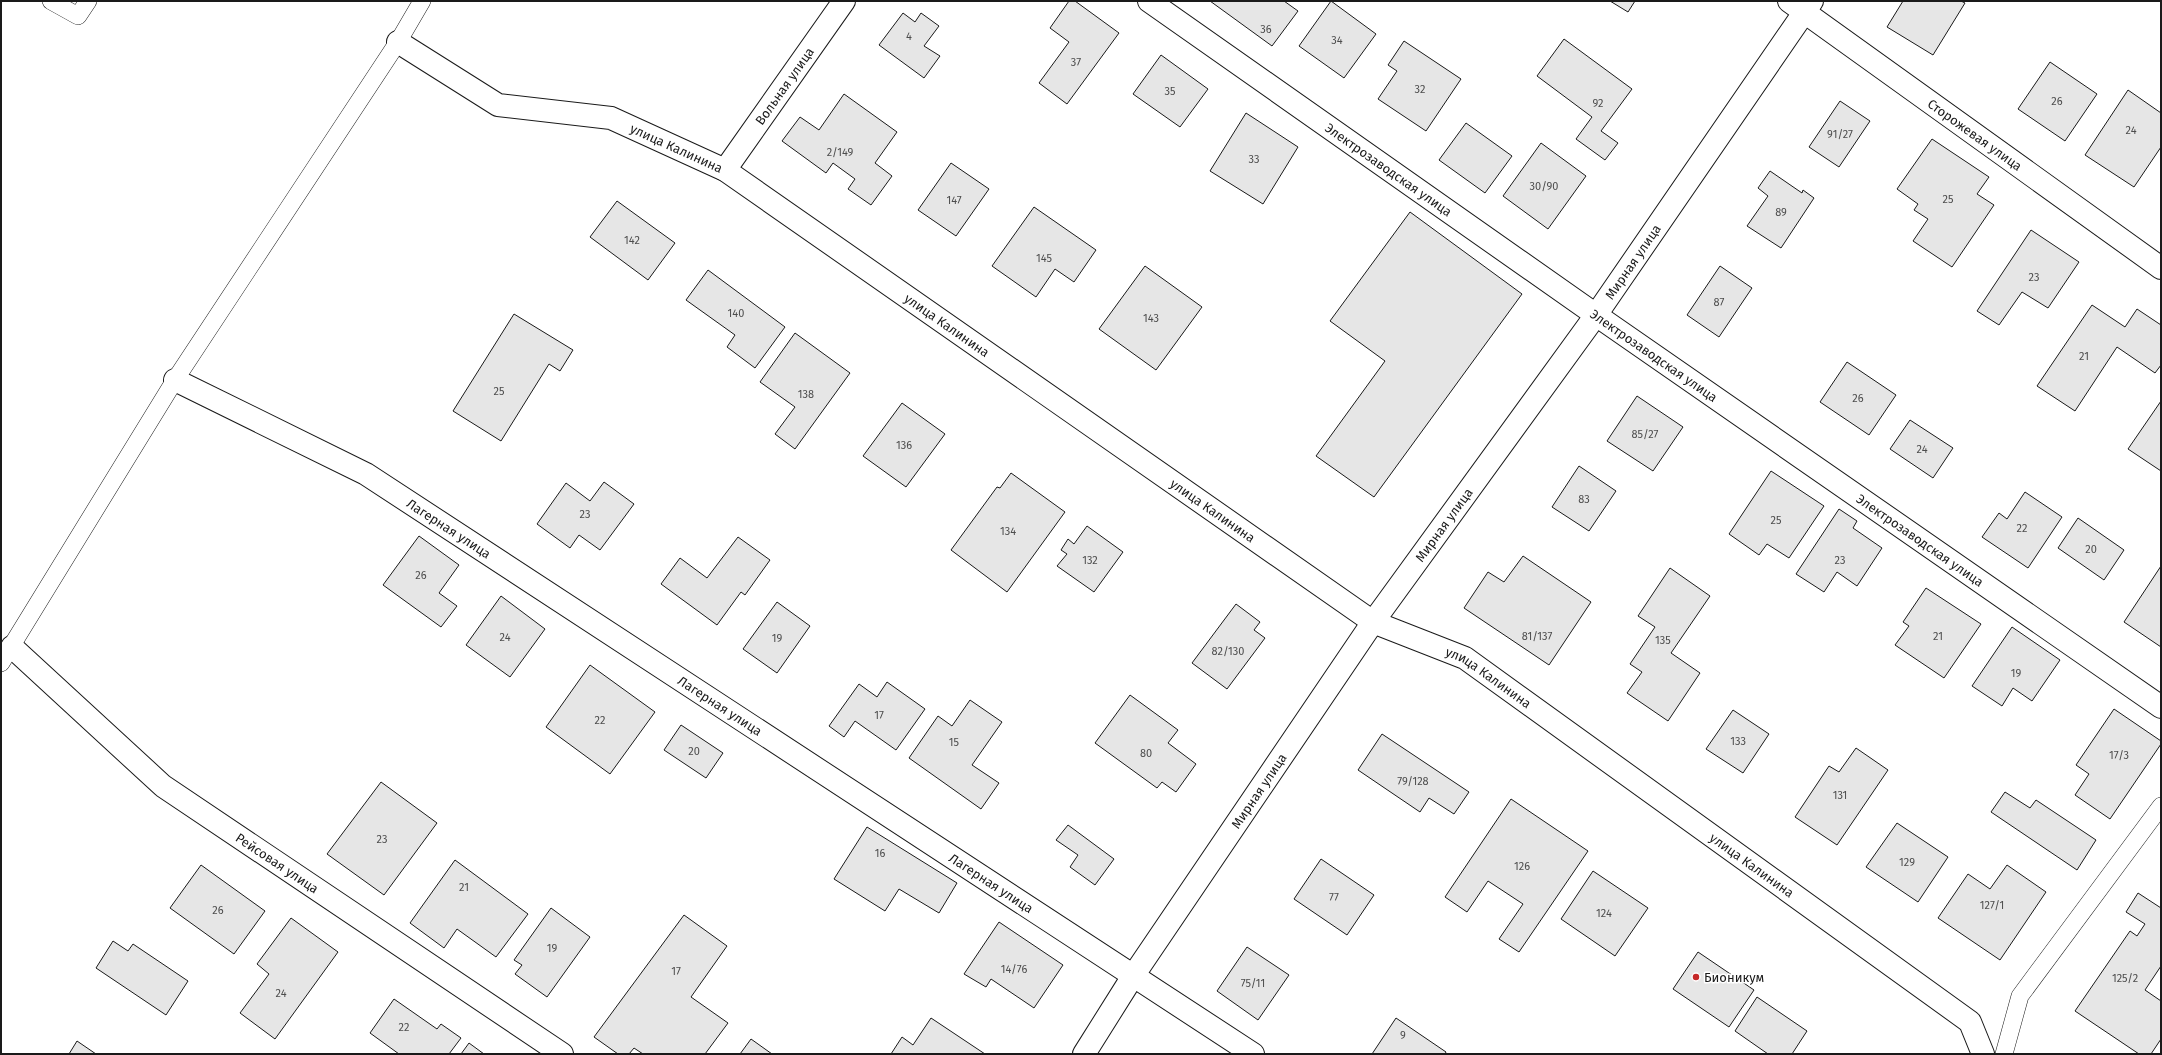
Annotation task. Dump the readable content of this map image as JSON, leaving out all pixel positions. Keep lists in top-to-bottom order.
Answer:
{
  "streets": {
    "street": [
      "Вольная улица",
      "Сторожевая улица",
      "улица Калинина",
      "Электрозаводская улица",
      "Мирная улица",
      "Лагерная улица",
      "Рейсовая улица"
    ]
  },
  "crossings": [
    ["Вольная улица", "улица Калинина"],
    ["Сторожевая улица", "Мирная улица"],
    ["улица Калинина", "Мирная улица"],
    ["Электрозаводская улица", "Мирная улица"],
    ["Мирная улица", "Лагерная улица"]
  ],
  "places": ["Бионикум"],
  "house_numbers": [
    "36",
    "4",
    "34",
    "37",
    "32",
    "35",
    "26",
    "92",
    "24",
    "91/27",
    "2/149",
    "33",
    "30/90",
    "25",
    "147",
    "89",
    "142",
    "145",
    "23",
    "87",
    "140",
    "143",
    "21",
    "25",
    "138",
    "26",
    "85/27",
    "136",
    "24",
    "83",
    "23",
    "25",
    "22",
    "134",
    "20",
    "132",
    "23",
    "26",
    "81/137",
    "21",
    "24",
    "19",
    "135",
    "82/130",
    "19",
    "17",
    "22",
    "133",
    "15",
    "20",
    "80",
    "17/3",
    "79/128",
    "131",
    "23",
    "16",
    "129",
    "126",
    "21",
    "77",
    "127/1",
    "26",
    "124",
    "19",
    "14/76",
    "17",
    "125/2",
    "75/11",
    "24",
    "22",
    "9"
  ]
}
